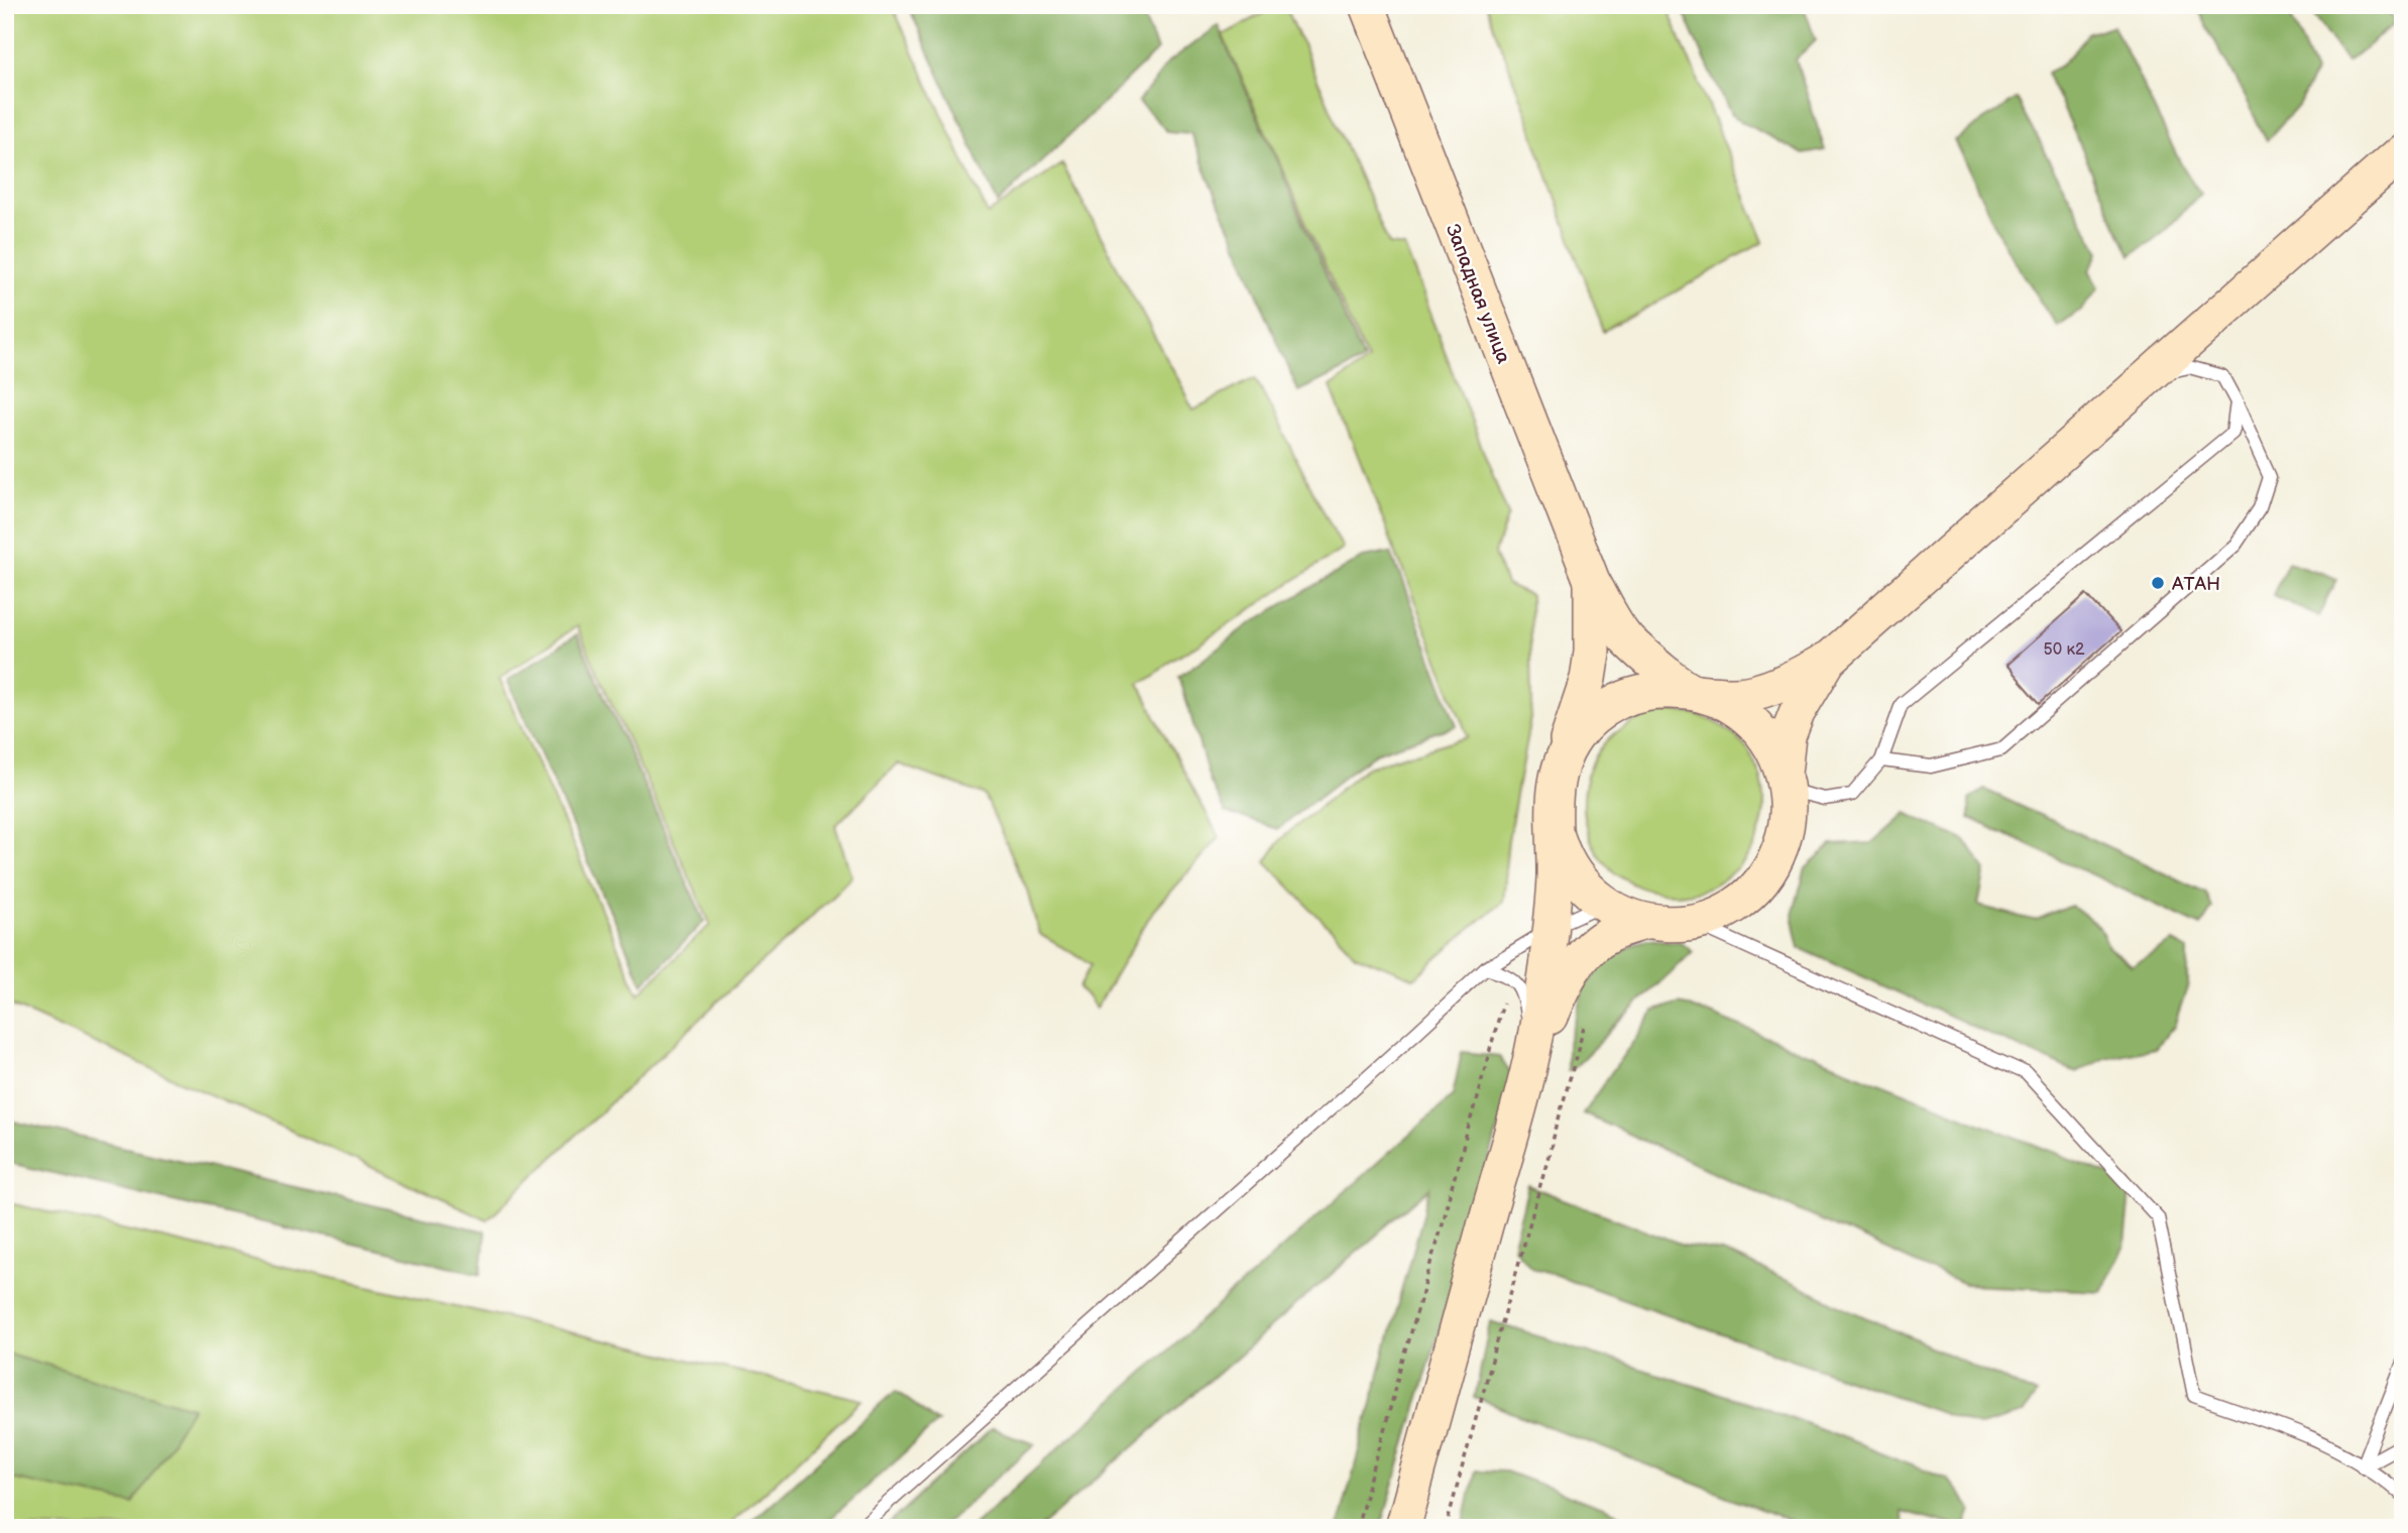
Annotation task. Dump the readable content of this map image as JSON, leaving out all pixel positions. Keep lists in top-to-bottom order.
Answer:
{
  "streets": {
    "main road": ["Западная улица"]
  },
  "places": ["АТАН"],
  "house_numbers": ["50 к2"]
}
